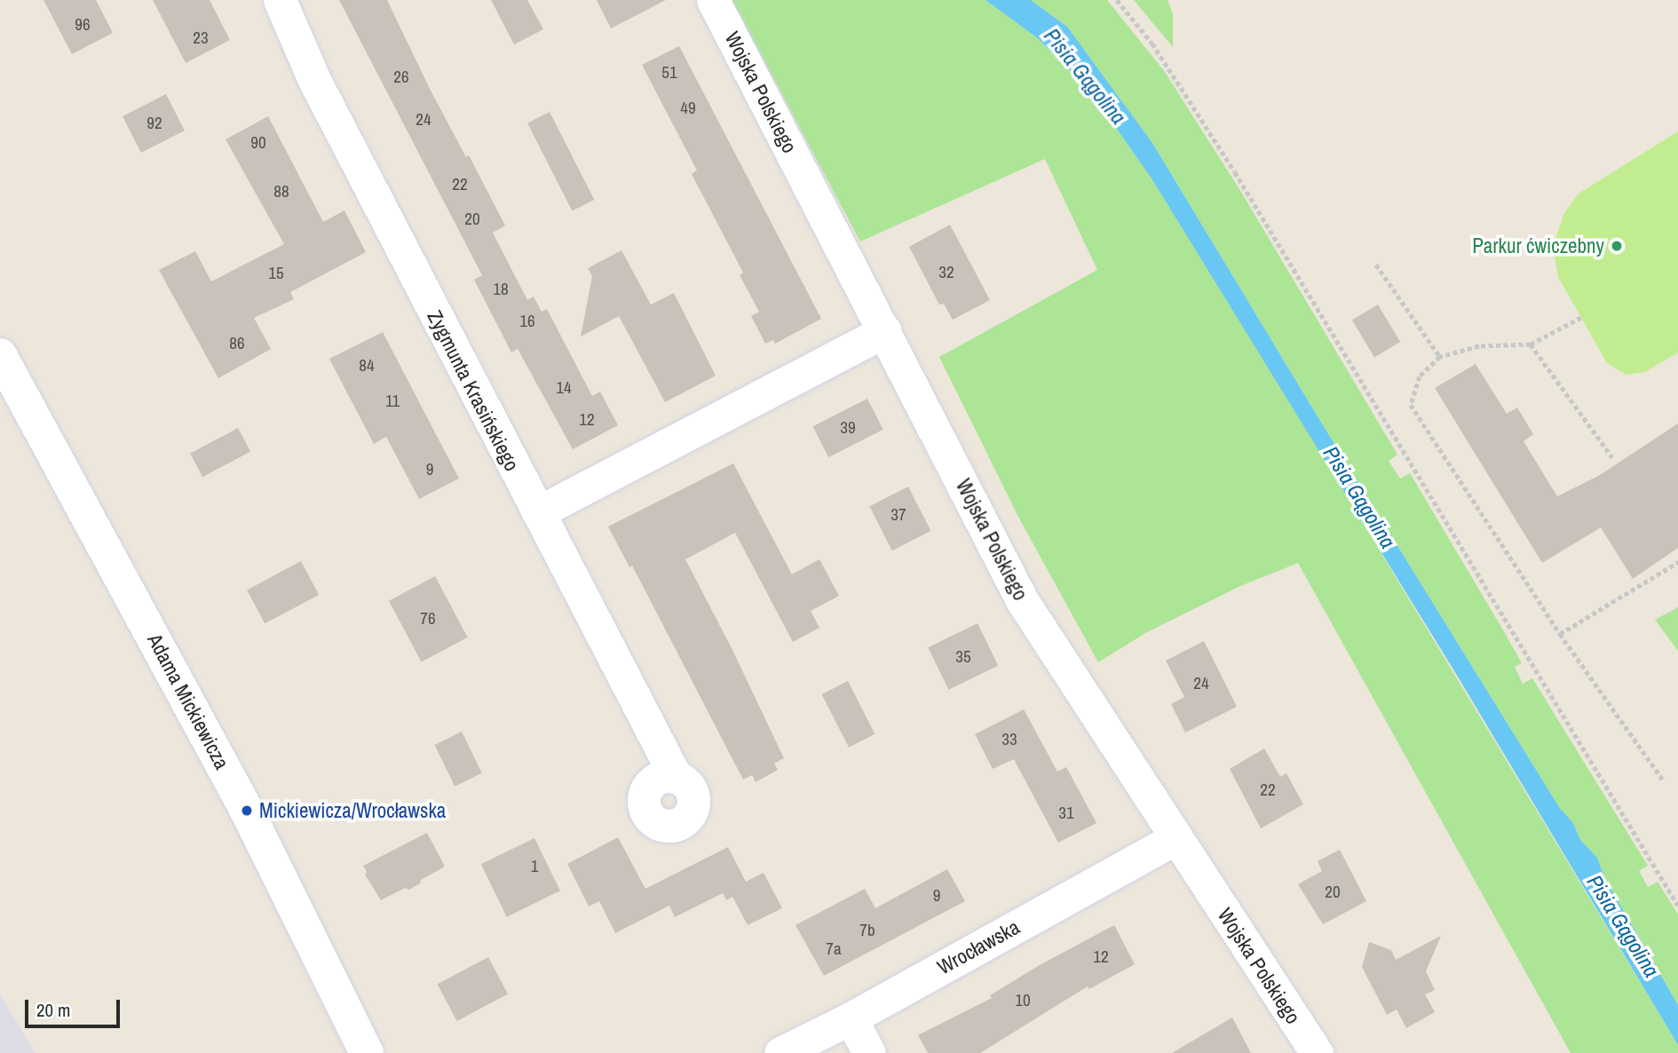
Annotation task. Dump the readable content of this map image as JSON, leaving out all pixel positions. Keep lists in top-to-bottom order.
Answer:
{
  "streets": {
    "street": [
      "Wojska Polskiego",
      "Zygmunta Krasińskiego",
      "Adama Mickiewicza",
      "Wrocławska"
    ]
  },
  "crossings": [
    ["Wojska Polskiego", "Wrocławska"]
  ],
  "water": ["Pisia Gągolina"],
  "places": ["Parkur ćwiczebny", "Mickiewicza/Wrocławska"],
  "house_numbers": [
    "96",
    "23",
    "51",
    "26",
    "49",
    "24",
    "92",
    "90",
    "22",
    "88",
    "20",
    "32",
    "15",
    "18",
    "16",
    "86",
    "84",
    "14",
    "11",
    "12",
    "39",
    "9",
    "37",
    "76",
    "35",
    "24",
    "33",
    "22",
    "31",
    "1",
    "20",
    "9",
    "7b",
    "7a",
    "12",
    "10"
  ],
  "scale_bar": "20 m"
}
